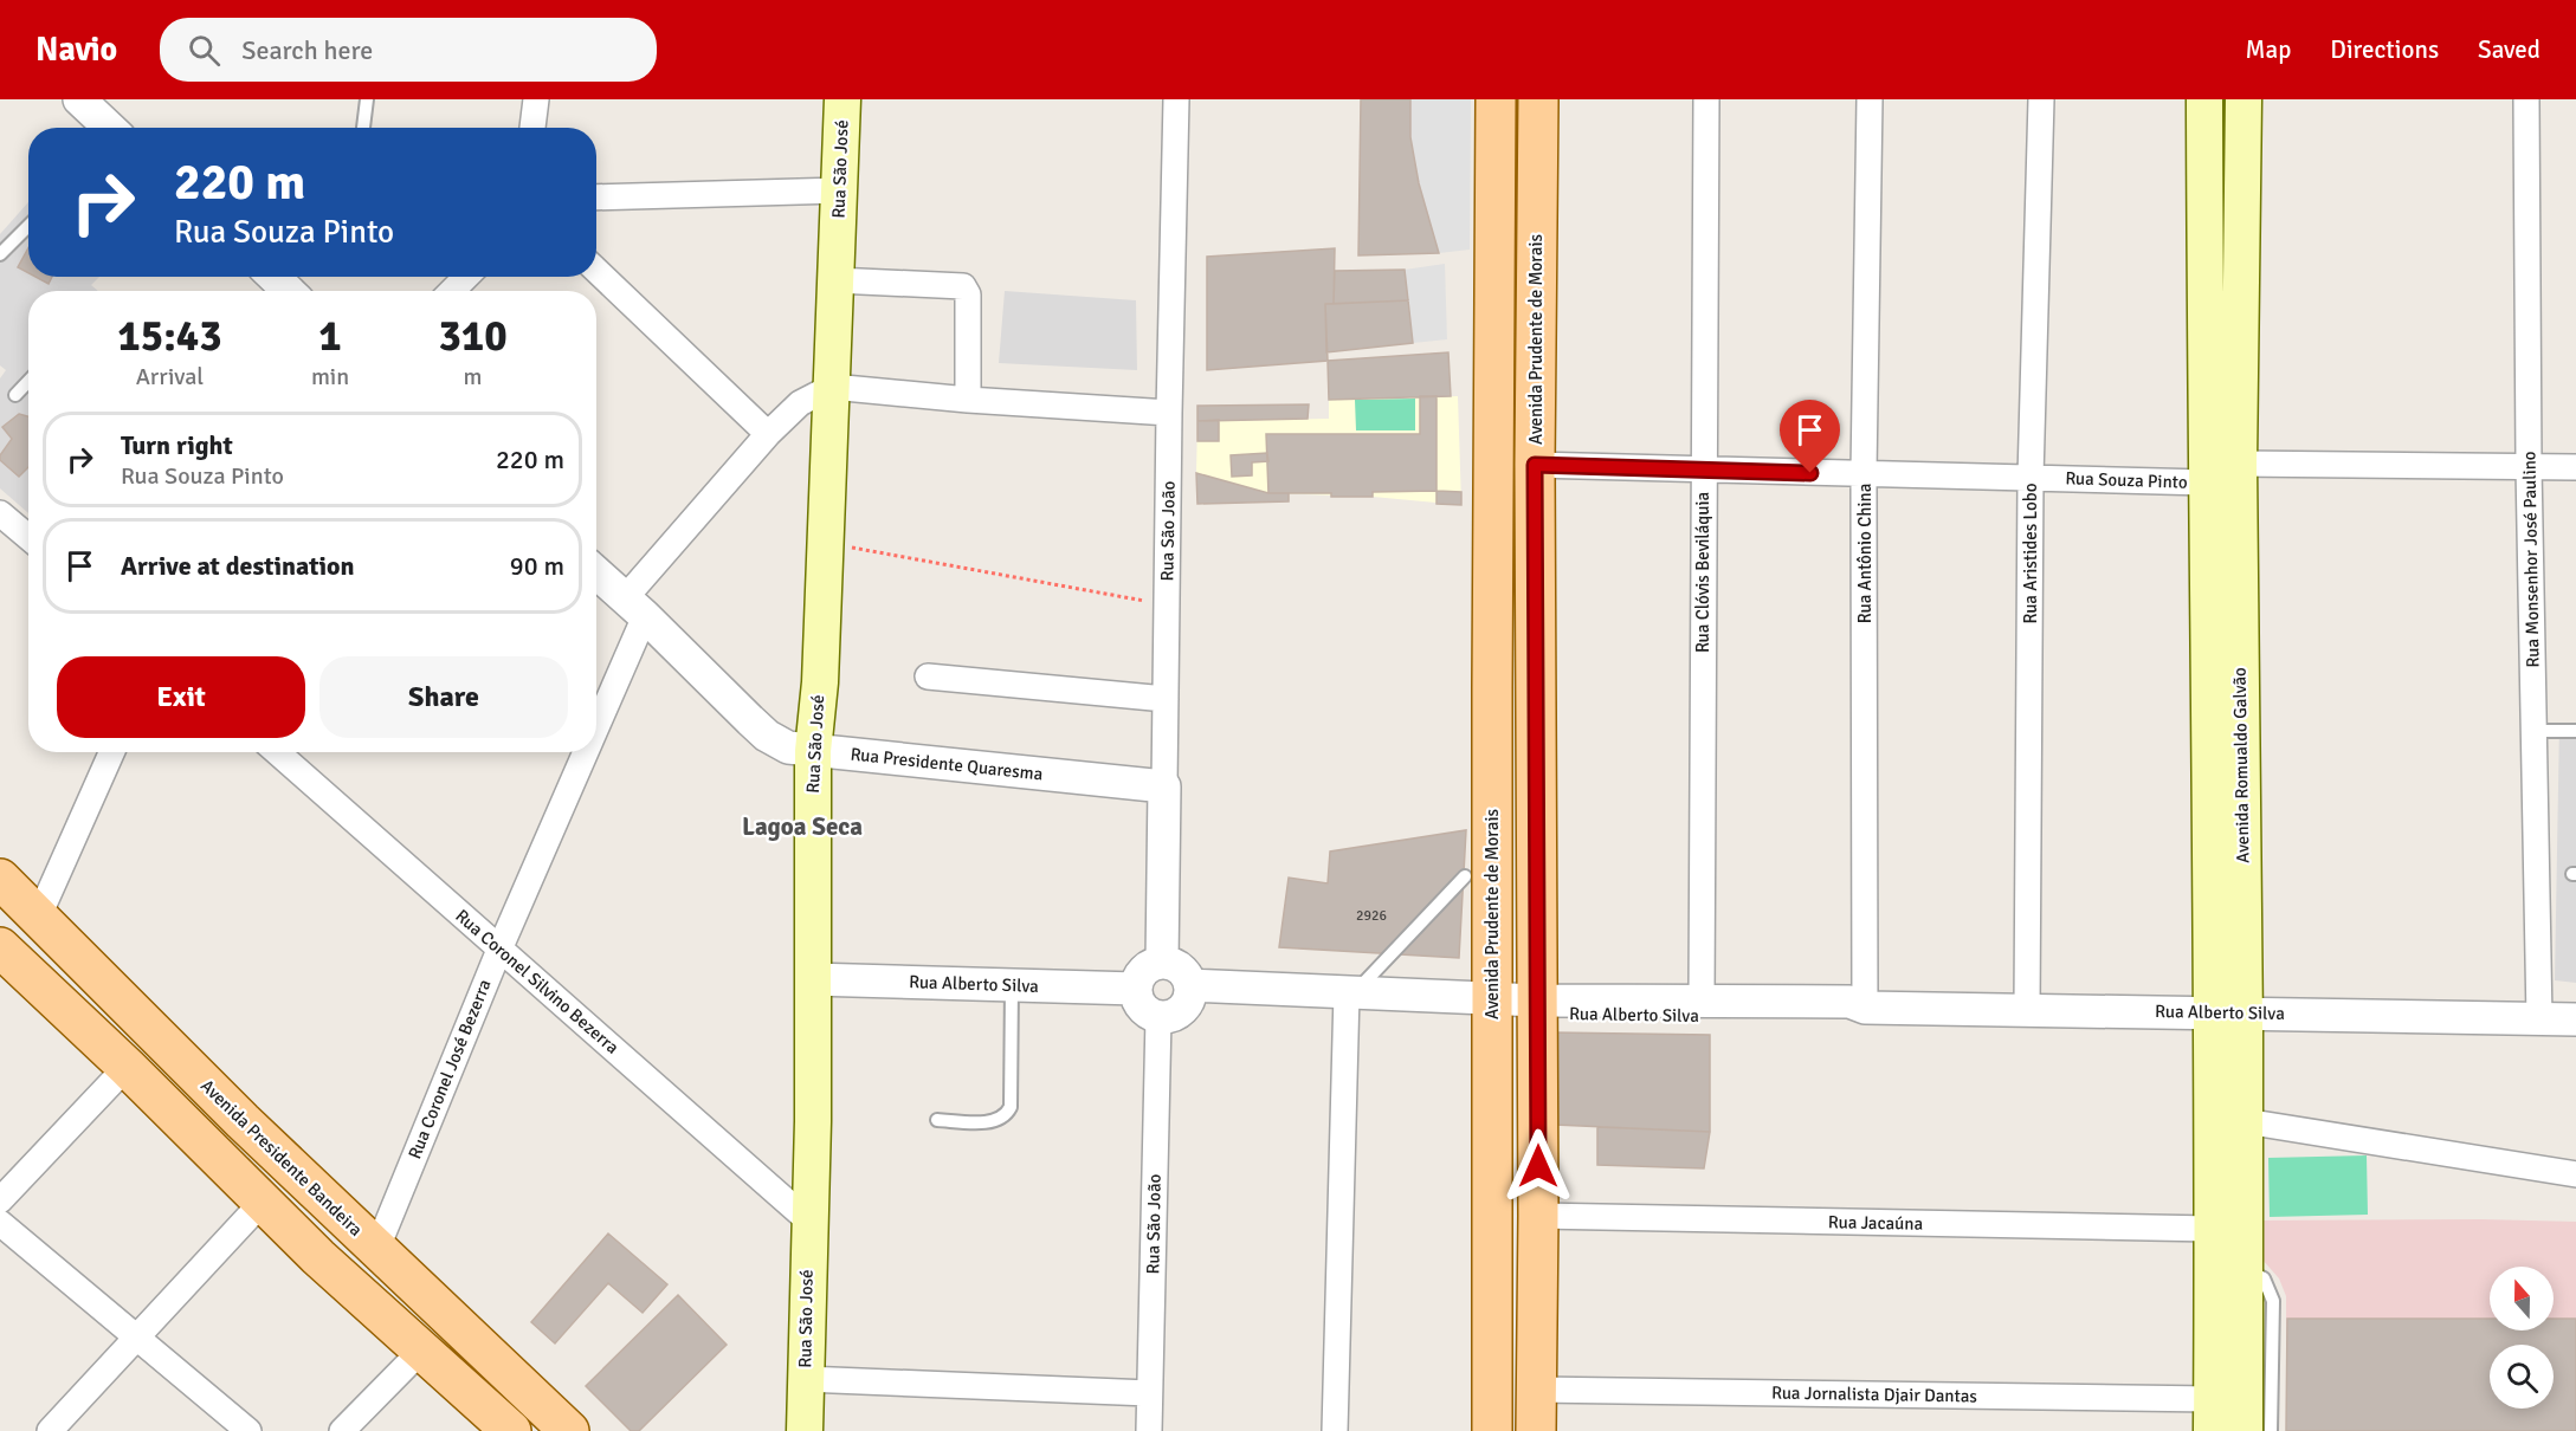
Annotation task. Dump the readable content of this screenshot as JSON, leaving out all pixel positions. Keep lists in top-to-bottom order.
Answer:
{
  "streets": {
    "main road": [
      "Rua São José",
      "Avenida Prudente de Morais",
      "Avenida Romualdo Galvão",
      "Avenida Presidente Bandeira"
    ],
    "street": [
      "Rua Souza Pinto",
      "Rua São João",
      "Rua Antônio China",
      "Rua Aristides Lobo",
      "Rua Monsenhor José Paulino",
      "Rua Clóvis Beviláquia",
      "Rua Presidente Quaresma",
      "Rua Coronel Silvino Bezerra",
      "Rua Alberto Silva",
      "Rua Coronel José Bezerra",
      "Rua Jacaúna",
      "Rua Jornalista Djair Dantas"
    ]
  },
  "crossings": [
    ["Rua São José", "Rua Presidente Quaresma"],
    ["Rua São José", "Rua Coronel Silvino Bezerra"],
    ["Rua São José", "Rua Alberto Silva"],
    ["Rua São José", "Rua Coronel José Bezerra"],
    ["Avenida Prudente de Morais", "Rua Souza Pinto"],
    ["Avenida Prudente de Morais", "Rua Alberto Silva"],
    ["Avenida Prudente de Morais", "Rua Jacaúna"],
    ["Avenida Prudente de Morais", "Rua Jornalista Djair Dantas"],
    ["Rua Souza Pinto", "Rua Antônio China"],
    ["Rua Souza Pinto", "Rua Aristides Lobo"],
    ["Rua Souza Pinto", "Rua Clóvis Beviláquia"],
    ["Rua Souza Pinto", "Avenida Romualdo Galvão"],
    ["Rua São João", "Rua Presidente Quaresma"],
    ["Rua São João", "Rua Alberto Silva"],
    ["Rua Antônio China", "Rua Alberto Silva"],
    ["Rua Aristides Lobo", "Rua Alberto Silva"],
    ["Rua Monsenhor José Paulino", "Rua Alberto Silva"],
    ["Rua Clóvis Beviláquia", "Rua Alberto Silva"],
    ["Rua Presidente Quaresma", "Rua Coronel José Bezerra"],
    ["Avenida Romualdo Galvão", "Rua Alberto Silva"],
    ["Avenida Romualdo Galvão", "Rua Jacaúna"],
    ["Avenida Romualdo Galvão", "Rua Jornalista Djair Dantas"],
    ["Rua Coronel Silvino Bezerra", "Rua Coronel José Bezerra"],
    ["Rua Coronel José Bezerra", "Avenida Presidente Bandeira"]
  ],
  "districts": ["Lagoa Seca"],
  "house_numbers": ["2926"],
  "north": "top",
  "page": {
    "header": "Navio",
    "search": "Search here",
    "nav": ["Map", "Directions", "Saved"],
    "turn": ["220 m", "Rua Souza Pinto"],
    "eta": [
      "15:43",
      "Arrival",
      "1",
      "min",
      "310",
      "m"
    ],
    "list": [
      {
        "name": "Turn right",
        "note": "Rua Souza Pinto",
        "value": "220 m"
      },
      {
        "name": "Arrive at destination",
        "value": "90 m"
      }
    ],
    "buttons": ["Exit", "Share"]
  }
}
